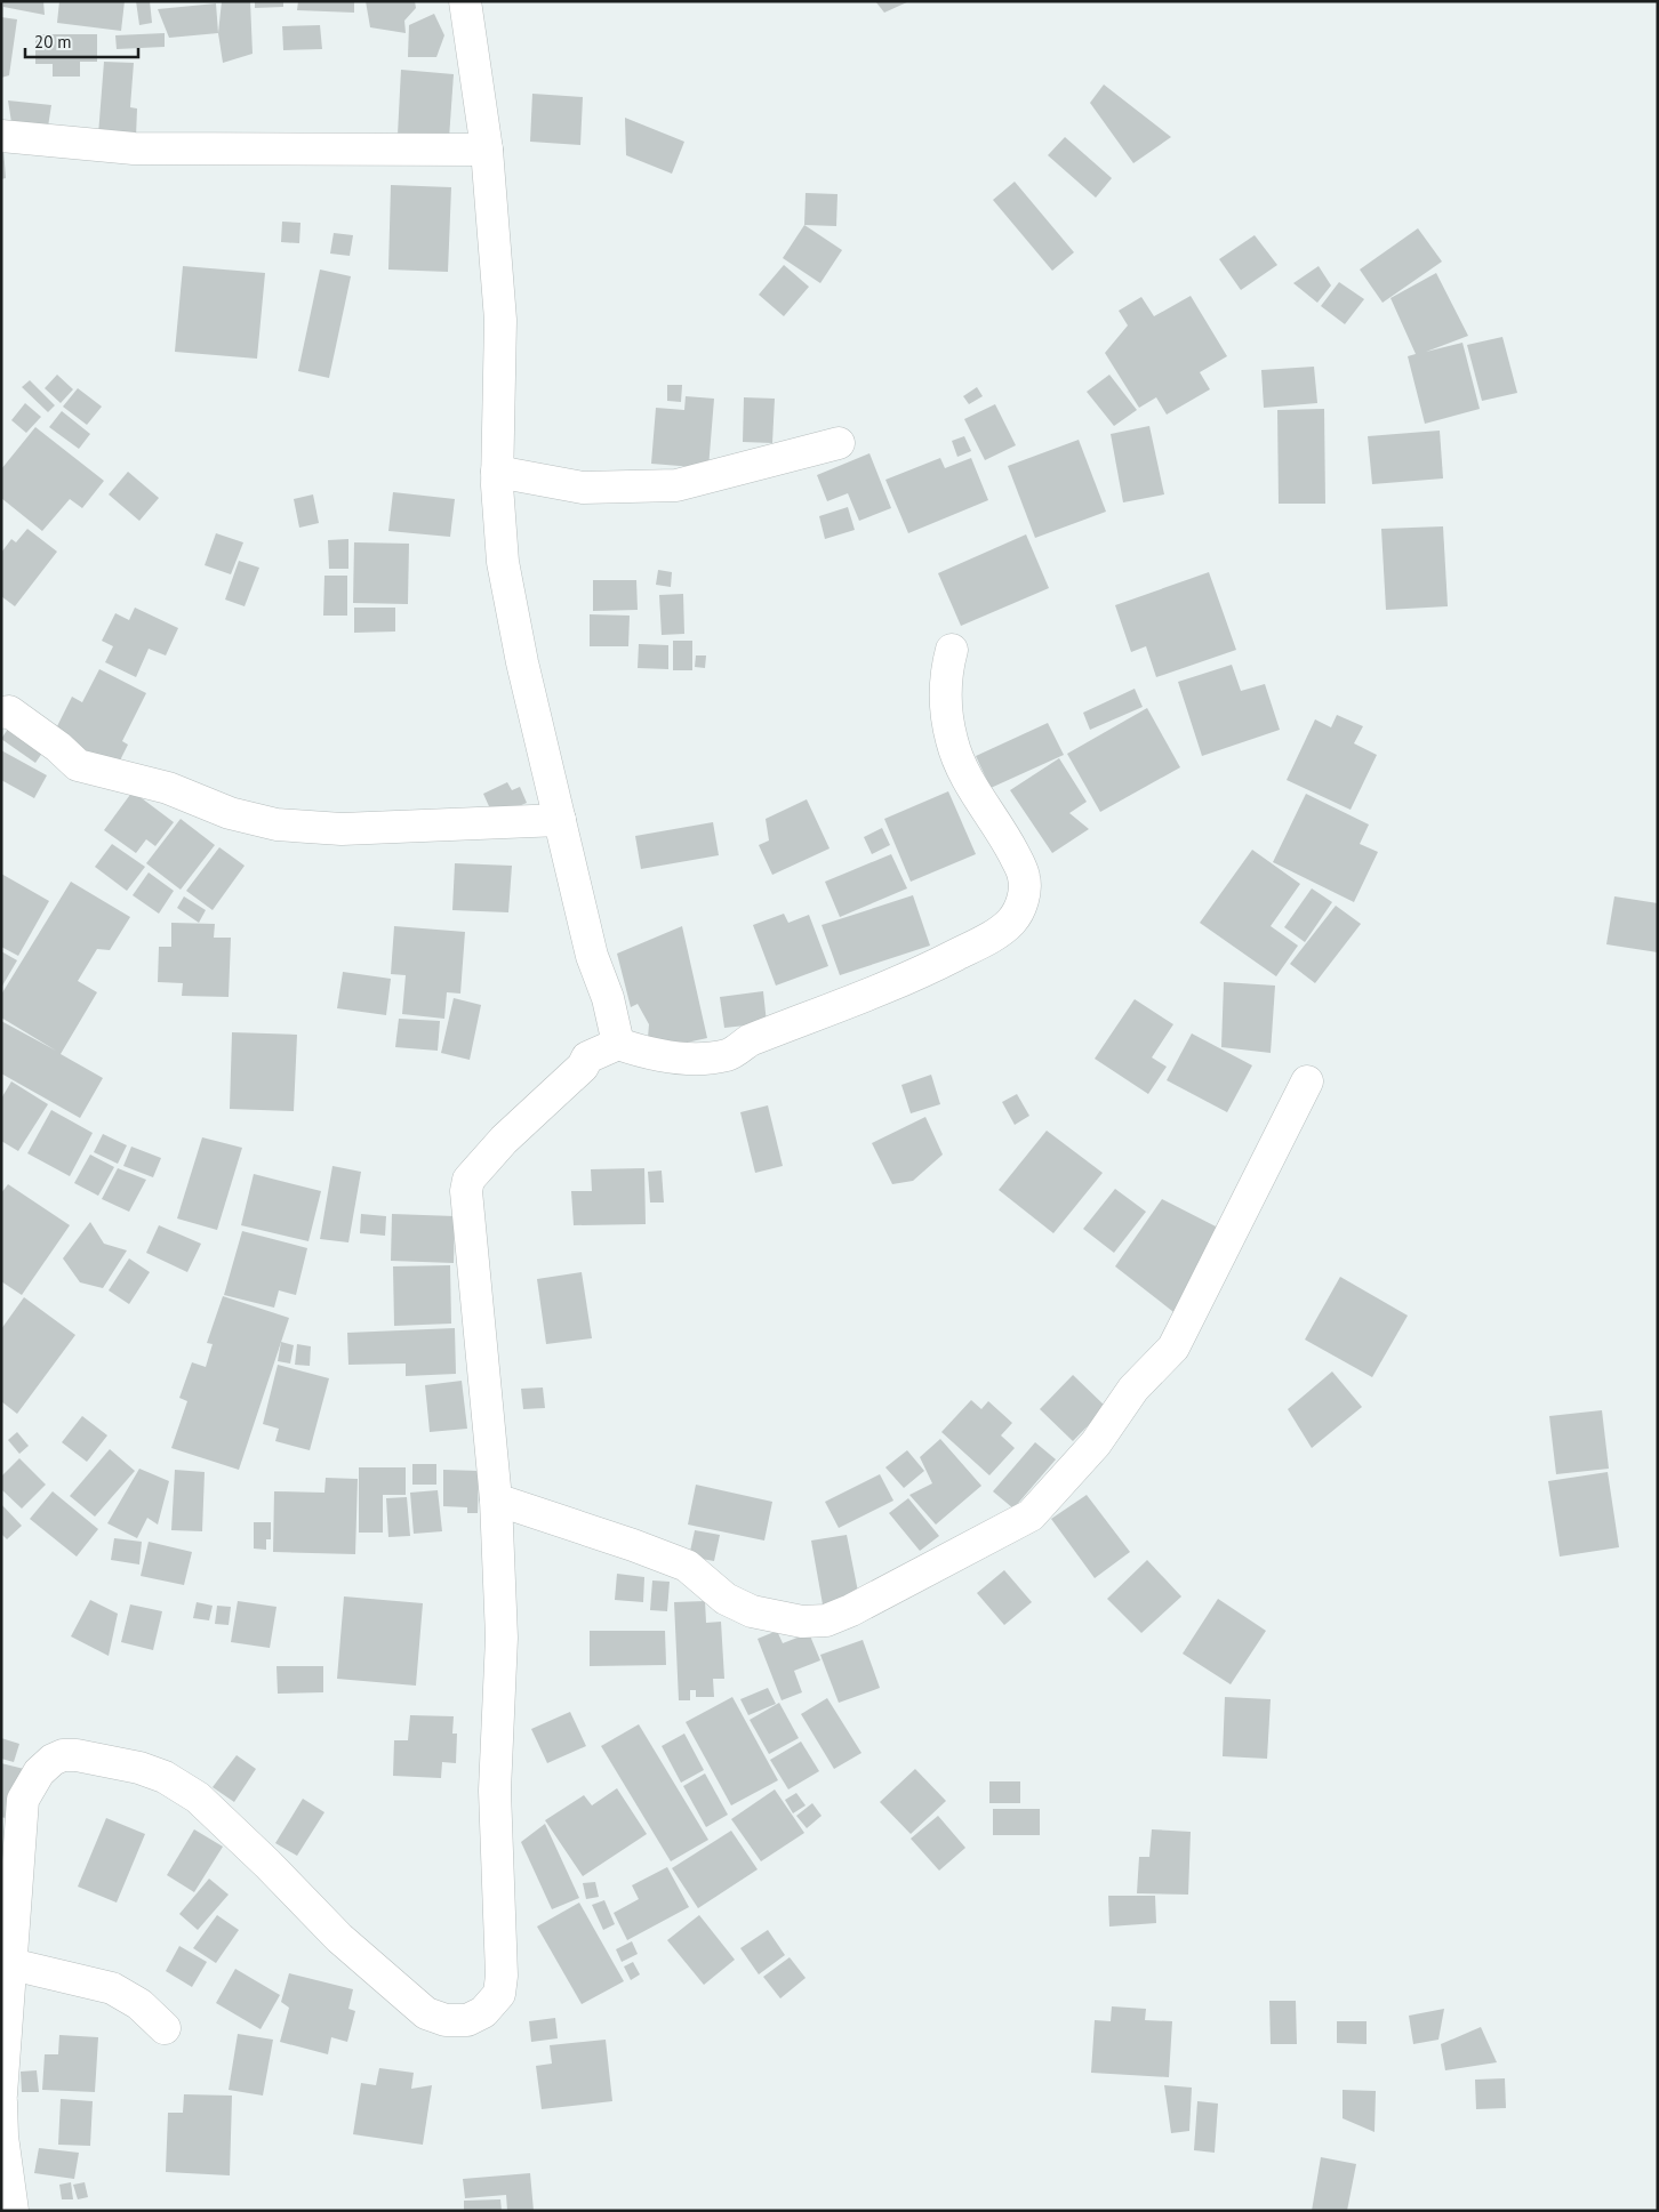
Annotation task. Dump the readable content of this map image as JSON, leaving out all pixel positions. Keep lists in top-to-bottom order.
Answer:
{
  "scale_bar": "20 m"
}
